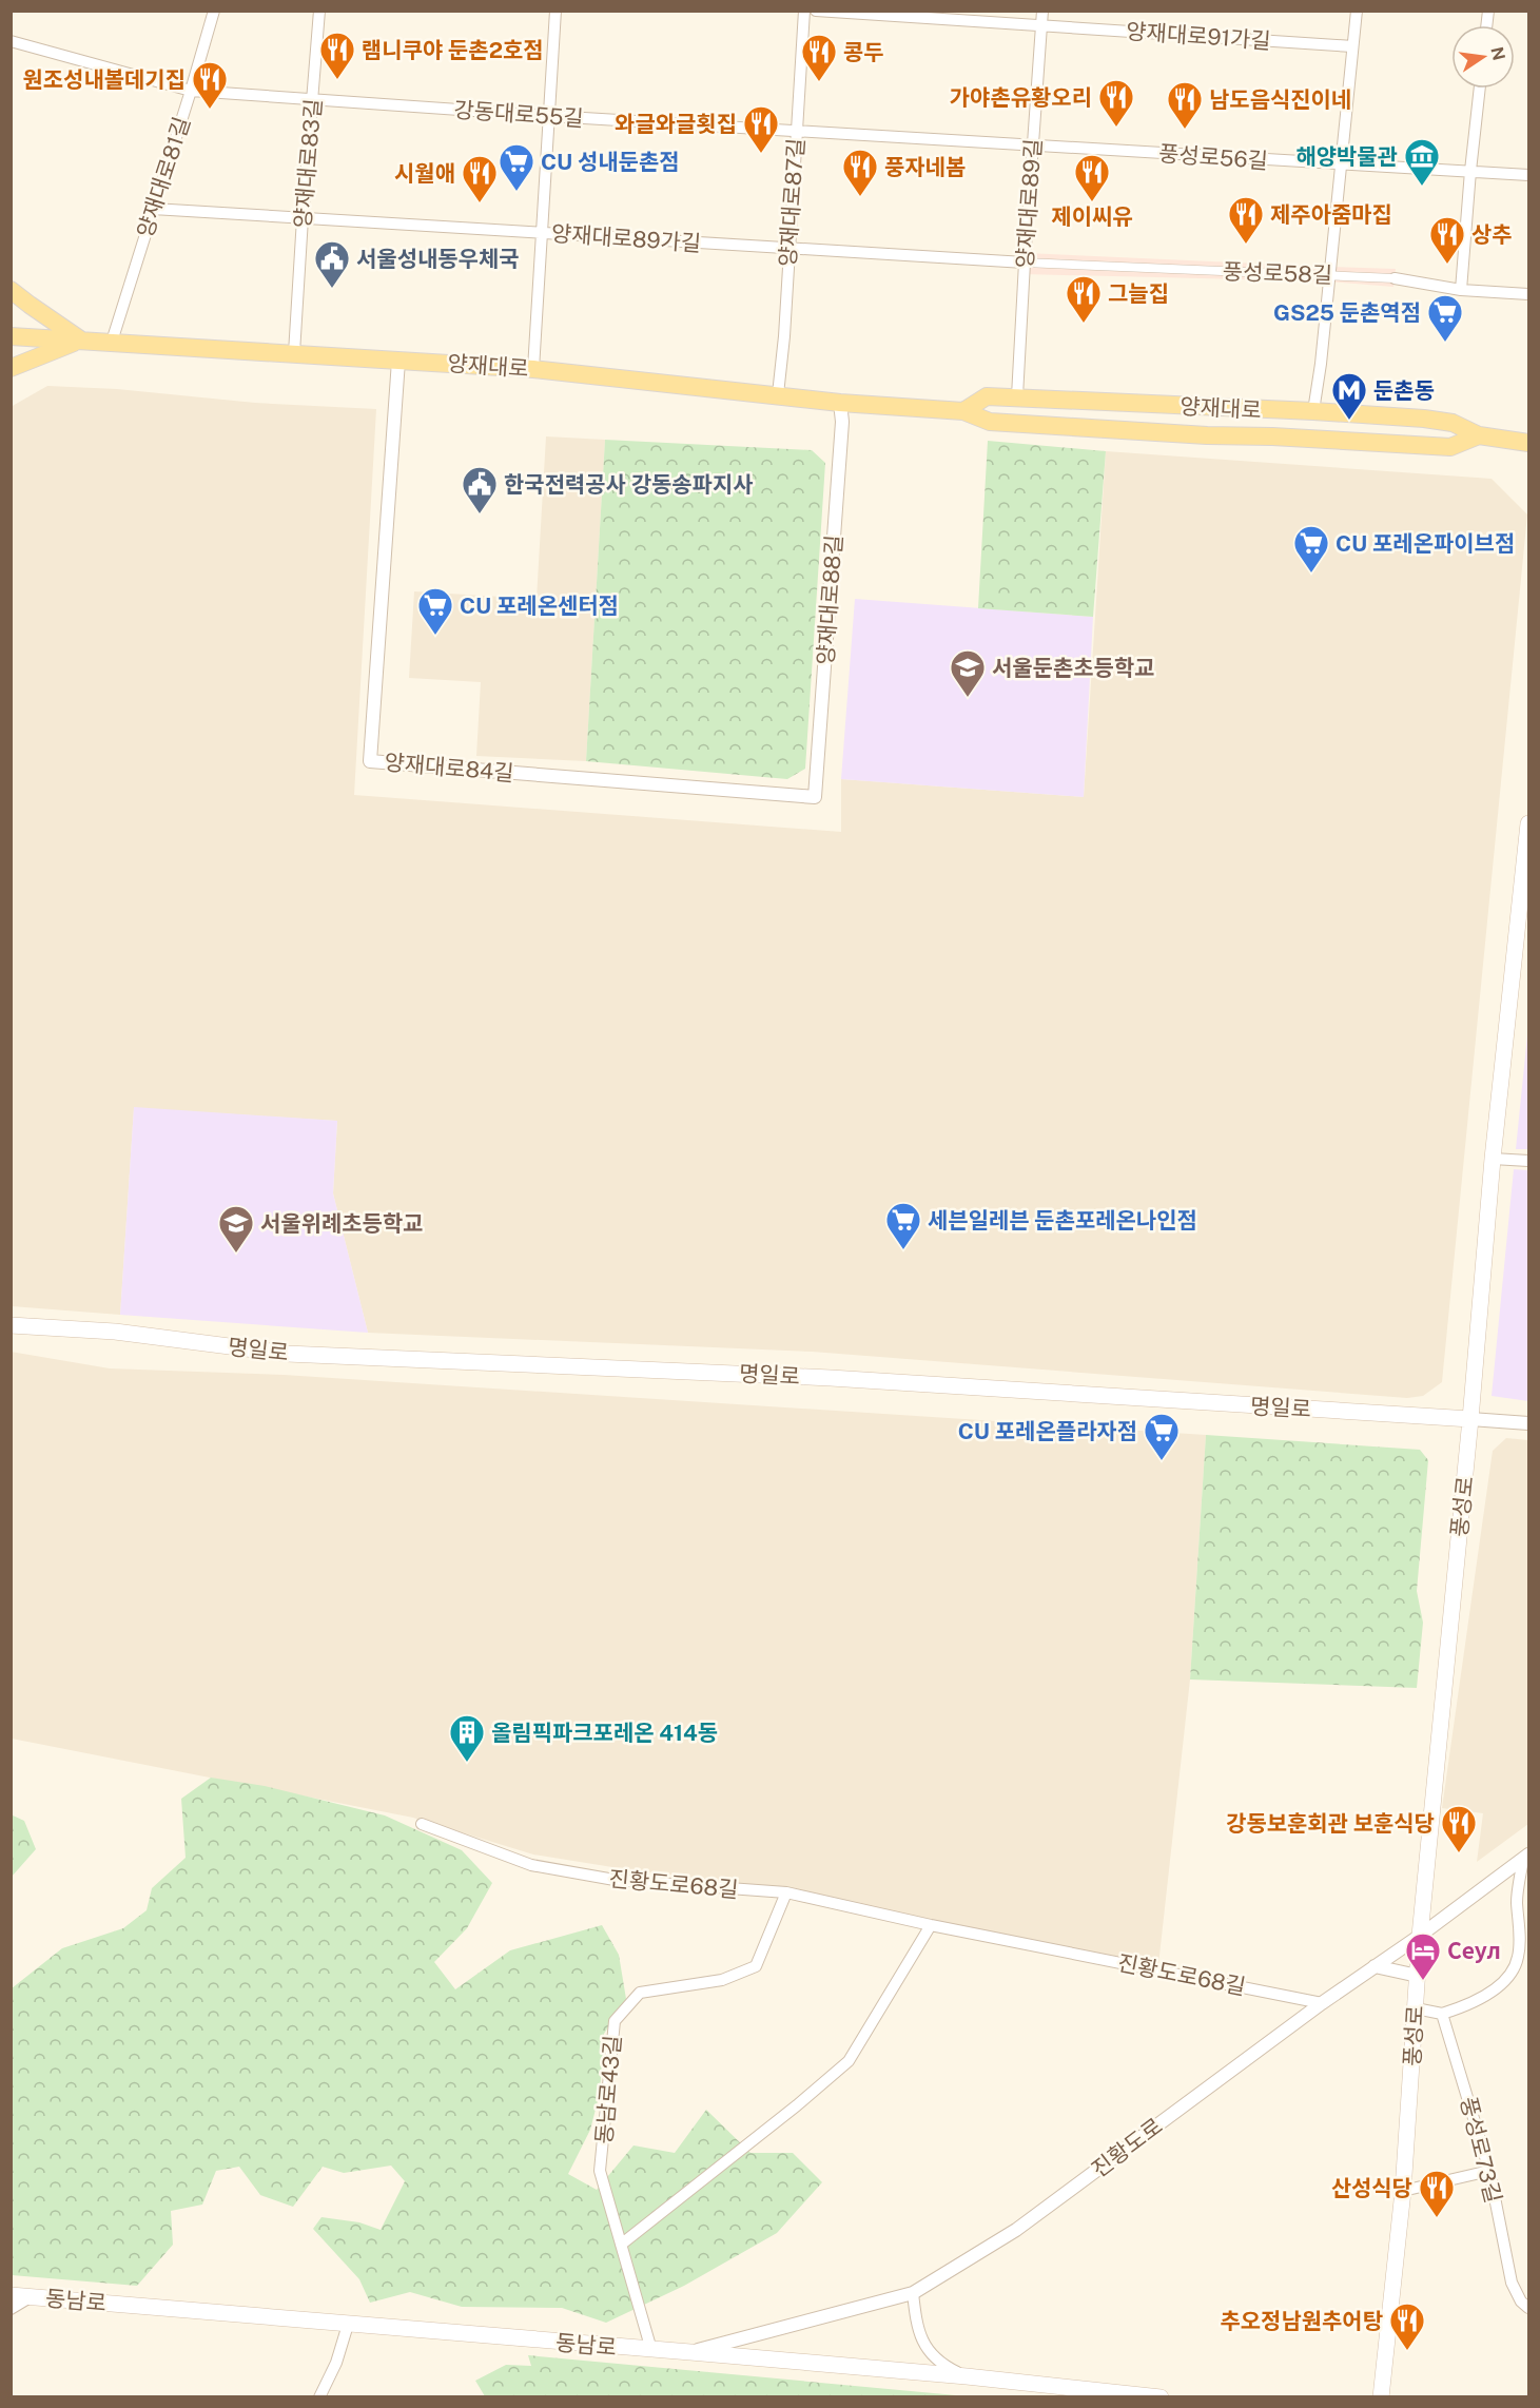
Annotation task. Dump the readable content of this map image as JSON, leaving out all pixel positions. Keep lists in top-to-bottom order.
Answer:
{
  "streets": {
    "main road": [
      "양재대로",
      "명일로",
      "풍성로",
      "동남로"
    ],
    "street": [
      "양재대로91가길",
      "강동대로55길",
      "풍성로56길",
      "양재대로83길",
      "양재대로81길",
      "양재대로87길",
      "양재대로89길",
      "양재대로89가길",
      "풍성로58길",
      "양재대로88길",
      "양재대로84길",
      "진황도로68길",
      "동남로43길",
      "진황도로",
      "풍성로73길"
    ]
  },
  "crossings": [
    ["양재대로91가길", "양재대로89길"],
    ["강동대로55길", "풍성로56길"],
    ["강동대로55길", "양재대로83길"],
    ["강동대로55길", "양재대로81길"],
    ["강동대로55길", "양재대로87길"],
    ["강동대로55길", "양재대로89길"],
    ["풍성로56길", "양재대로89길"],
    ["양재대로83길", "양재대로89가길"],
    ["양재대로83길", "양재대로"],
    ["양재대로81길", "양재대로89가길"],
    ["양재대로81길", "양재대로"],
    ["양재대로87길", "양재대로89가길"],
    ["양재대로87길", "양재대로"],
    ["양재대로89길", "양재대로89가길"],
    ["양재대로89길", "풍성로58길"],
    ["양재대로89길", "양재대로"],
    ["양재대로89가길", "풍성로58길"],
    ["양재대로", "양재대로88길"],
    ["양재대로", "양재대로84길"],
    ["양재대로88길", "양재대로84길"],
    ["명일로", "풍성로"],
    ["풍성로", "진황도로"],
    ["진황도로68길", "동남로43길"],
    ["진황도로68길", "진황도로"],
    ["동남로43길", "동남로"],
    ["진황도로", "풍성로73길"],
    ["진황도로", "동남로"]
  ],
  "places": {
    "restaurant": [
      "램니쿠야 둔촌2호점",
      "콩두",
      "원조성내볼데기집",
      "가야촌유황오리",
      "남도음식진이네",
      "와글와글횟집",
      "풍자네봄",
      "제이씨유",
      "시월애",
      "제주아줌마집",
      "상추",
      "그늘집",
      "강동보훈회관 보훈식당",
      "산성식당",
      "추오정남원추어탕"
    ],
    "museum": ["해양박물관"],
    "supermarket": [
      "CU 성내둔촌점",
      "GS25 둔촌역점",
      "CU 포레온파이브점",
      "CU 포레온센터점",
      "세븐일레븐 둔촌포레온나인점",
      "CU 포레온플라자점"
    ],
    "public building": ["서울성내동우체국", "한국전력공사 강동송파지사"],
    "metro station": ["둔촌동"],
    "school or university": ["서울둔촌초등학교", "서울위례초등학교"],
    "building": ["올림픽파크포레온 414동"],
    "hotel": ["Сеул"]
  },
  "north": "right"
}
